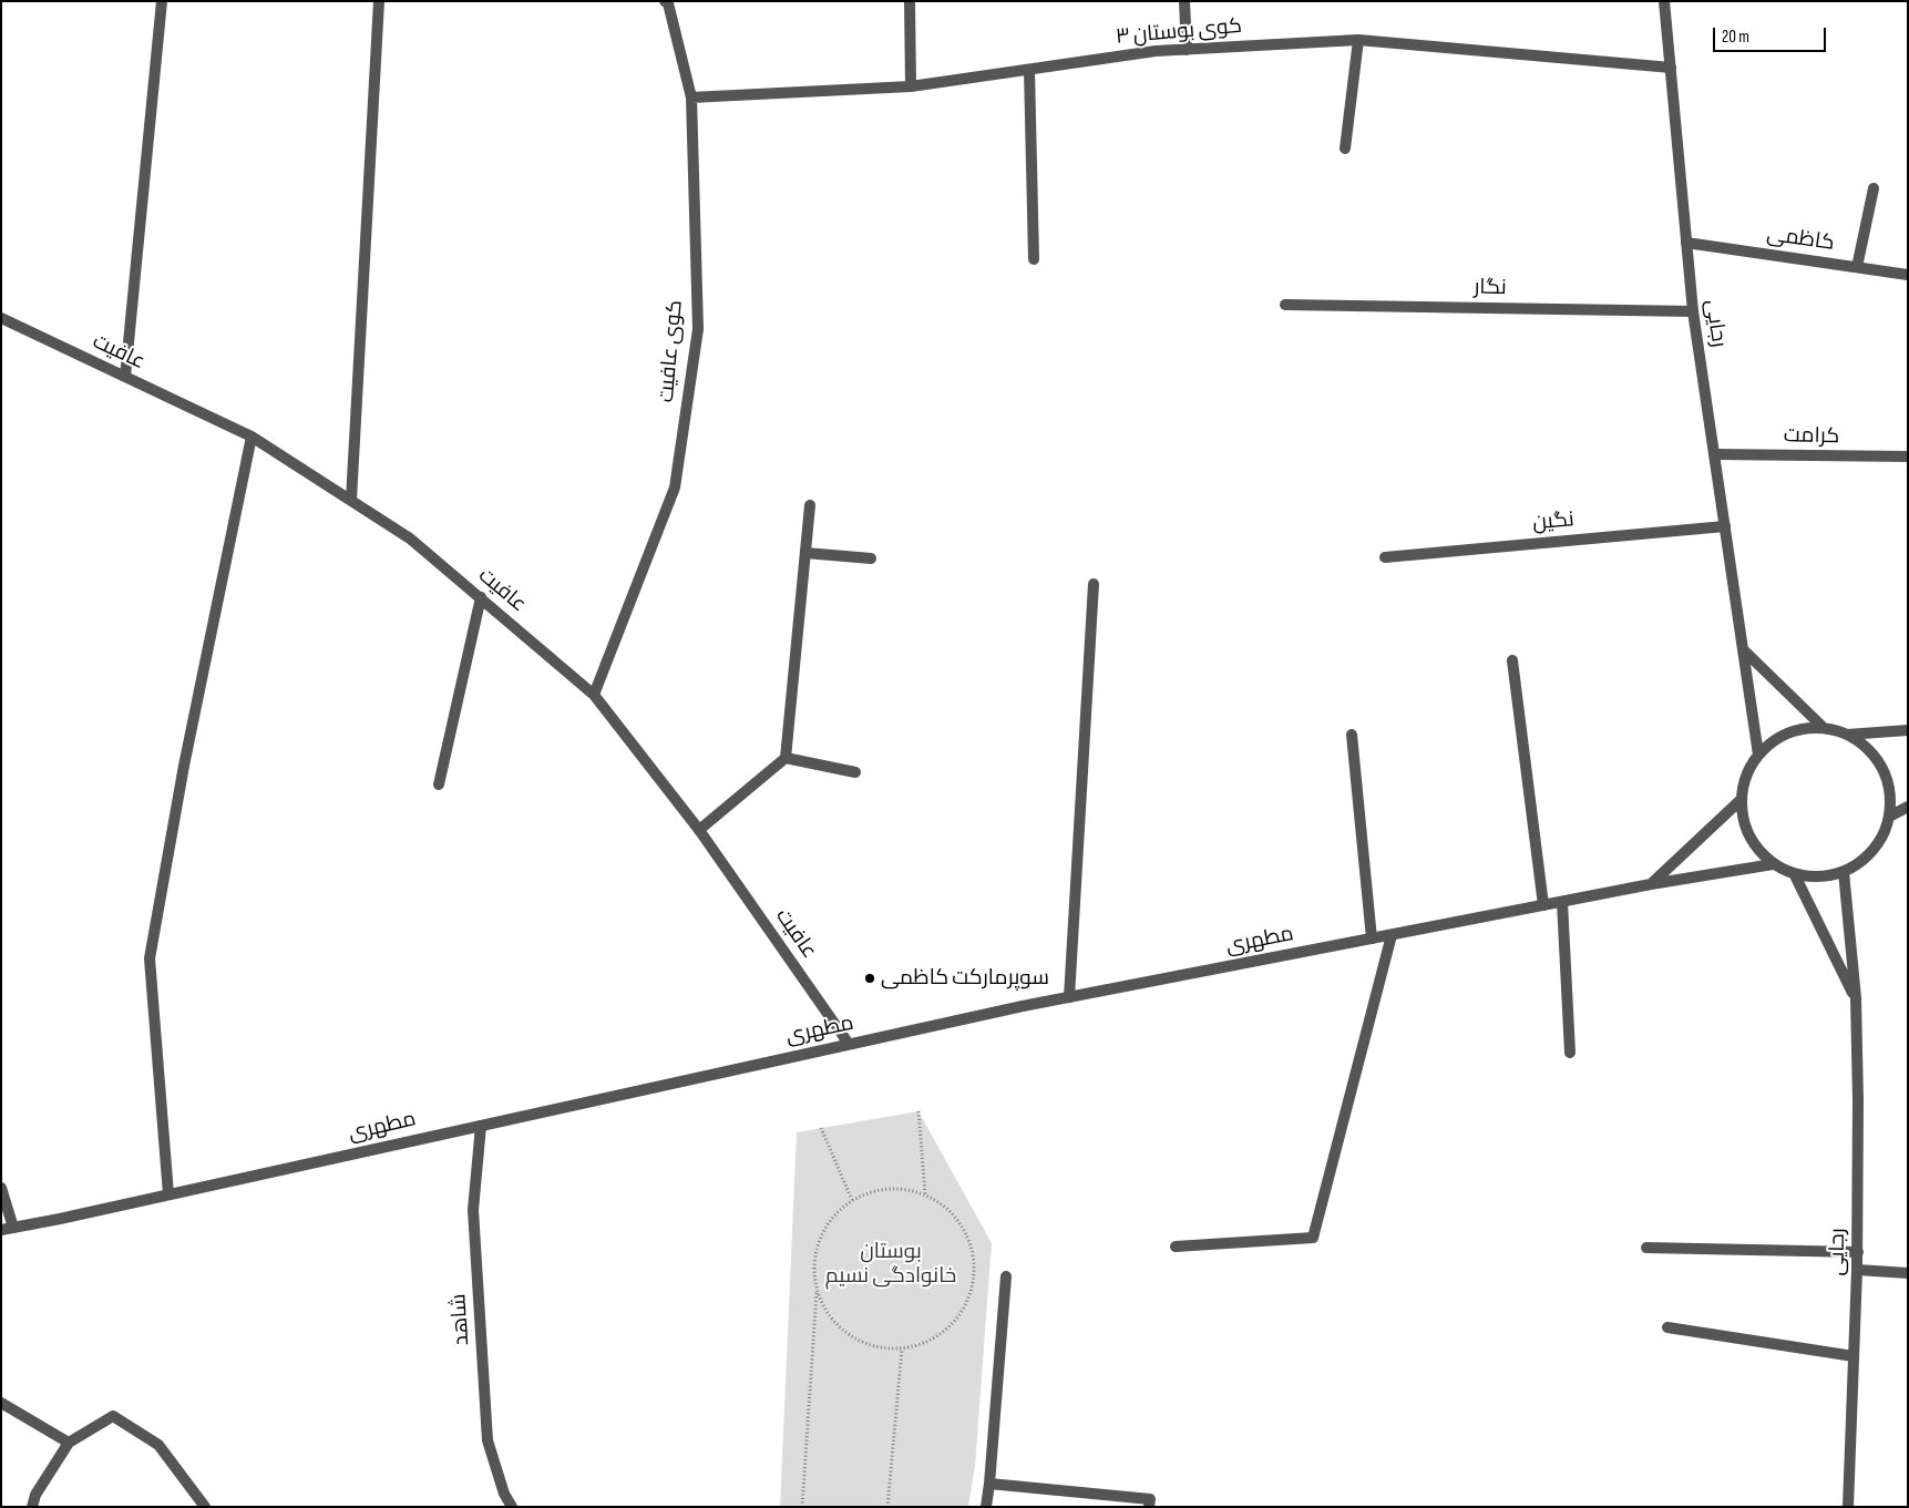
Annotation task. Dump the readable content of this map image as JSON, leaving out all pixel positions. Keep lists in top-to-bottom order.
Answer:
{
  "streets": {
    "street": [
      "کوی بوستان ۳",
      "کاظمی",
      "نگار",
      "رجایی",
      "کوی عافیت",
      "عافیت",
      "کرامت",
      "نگین",
      "مطهری",
      "شاهد"
    ]
  },
  "crossings": [
    ["کوی بوستان ۳", "رجایی"],
    ["کوی بوستان ۳", "کوی عافیت"],
    ["کاظمی", "رجایی"],
    ["نگار", "رجایی"],
    ["رجایی", "کرامت"],
    ["رجایی", "نگین"],
    ["رجایی", "مطهری"],
    ["کوی عافیت", "عافیت"],
    ["عافیت", "مطهری"],
    ["مطهری", "شاهد"]
  ],
  "parks": ["بوستان خانوادگی نسیم"],
  "places": ["سوپرمارکت کاظمی"],
  "scale_bar": "20 m"
}
